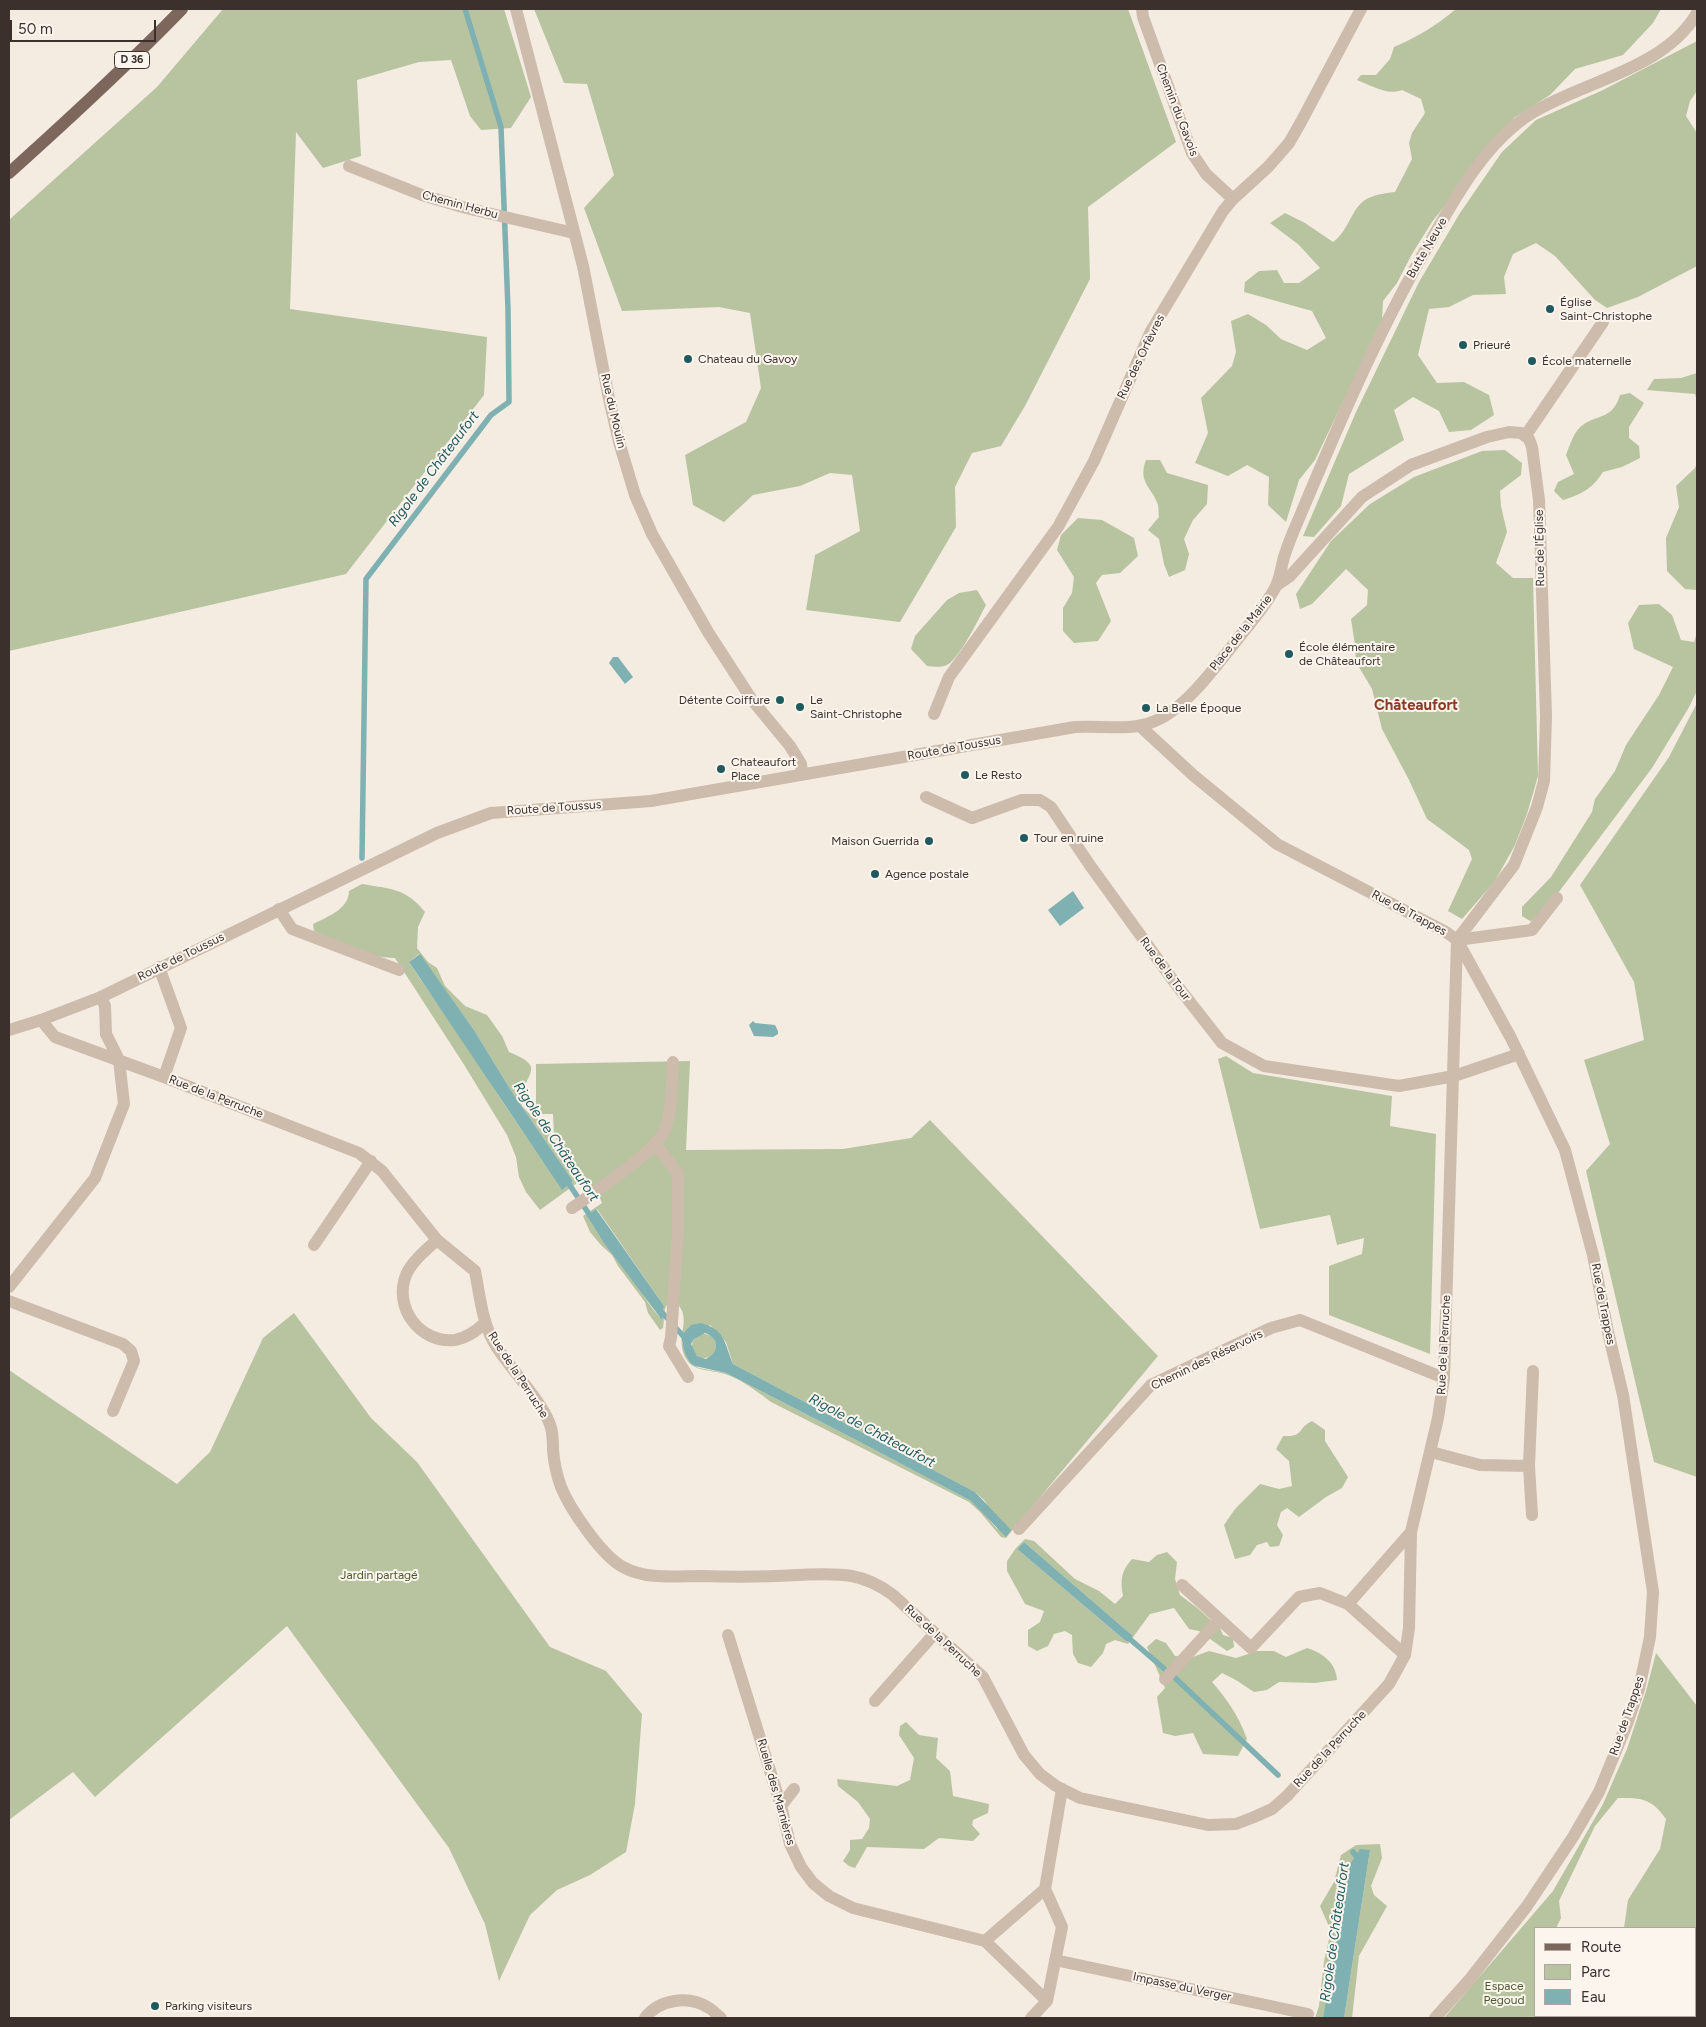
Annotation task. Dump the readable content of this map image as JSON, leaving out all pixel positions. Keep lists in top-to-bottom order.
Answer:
{
  "streets": {
    "main road": ["D 36"],
    "street": [
      "Chemin du Gavois",
      "Chemin Herbu",
      "Butte Neuve",
      "Rue des Orfèvres",
      "Rue du Moulin",
      "Rue de l'Église",
      "Place de la Mairie",
      "Route de Toussus",
      "Rue de Trappes",
      "Rue de la Tour",
      "Rue de la Perruche",
      "Chemin des Réservoirs",
      "Ruelle des Marnières",
      "Impasse du Verger"
    ]
  },
  "crossings": [
    ["Chemin du Gavois", "Rue des Orfèvres"],
    ["Chemin Herbu", "Rue du Moulin"],
    ["Butte Neuve", "Place de la Mairie"],
    ["Rue du Moulin", "Route de Toussus"],
    ["Rue de l'Église", "Rue de Trappes"],
    ["Place de la Mairie", "Route de Toussus"],
    ["Place de la Mairie", "Rue de Trappes"],
    ["Route de Toussus", "Rue de Trappes"],
    ["Route de Toussus", "Rue de la Perruche"],
    ["Rue de Trappes", "Rue de la Tour"],
    ["Rue de la Tour", "Rue de la Perruche"],
    ["Rue de la Perruche", "Chemin des Réservoirs"]
  ],
  "districts": ["Châteaufort"],
  "water": ["Rigole de Châteaufort"],
  "parks": ["Jardin partagé", "Espace Pegoud"],
  "places": [
    "Église Saint-Christophe",
    "Prieuré",
    "Chateau du Gavoy",
    "École maternelle",
    "École élémentaire de Châteaufort",
    "Détente Coiffure",
    "Le Saint-Christophe",
    "La Belle Époque",
    "Chateaufort Place",
    "Le Resto",
    "Tour en ruine",
    "Maison Guerrida",
    "Agence postale",
    "Parking visiteurs"
  ],
  "legend": ["Route", "Parc", "Eau"],
  "scale_bar": "50 m"
}
